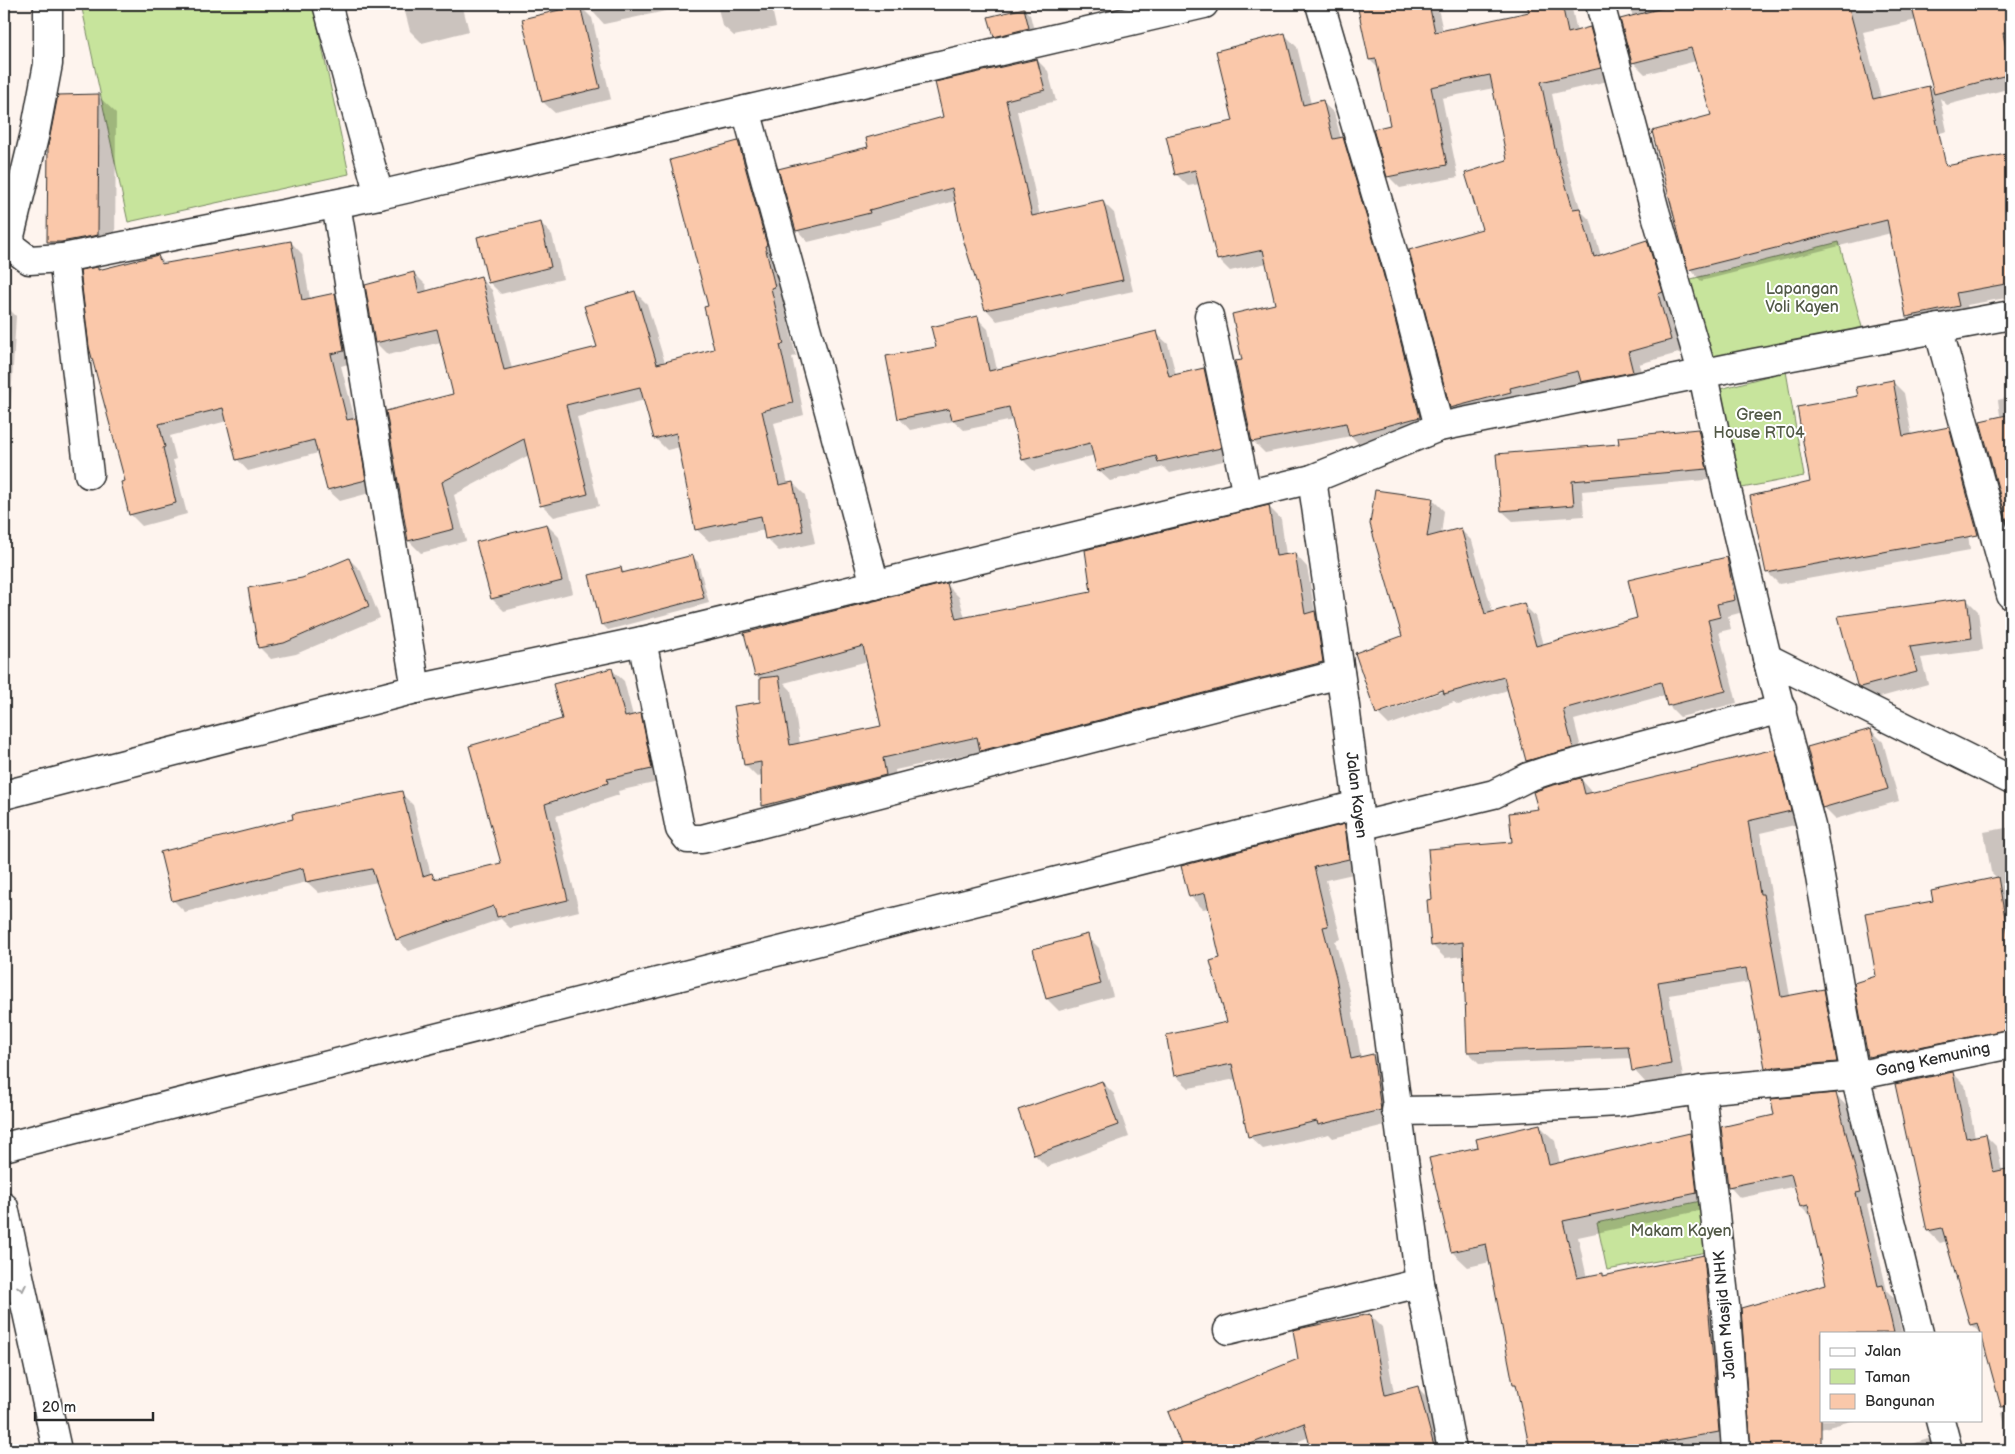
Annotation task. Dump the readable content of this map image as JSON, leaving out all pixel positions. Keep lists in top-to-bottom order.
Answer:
{
  "streets": {
    "street": ["Jalan Kayen", "Gang Kemuning", "Jalan Masjid NHK"]
  },
  "crossings": [
    ["Jalan Kayen", "Gang Kemuning"],
    ["Gang Kemuning", "Jalan Masjid NHK"]
  ],
  "parks": ["Lapangan Voli Kayen", "Green House RT04", "Makam Kayen"],
  "legend": ["Jalan", "Taman", "Bangunan"],
  "scale_bar": "20 m"
}
